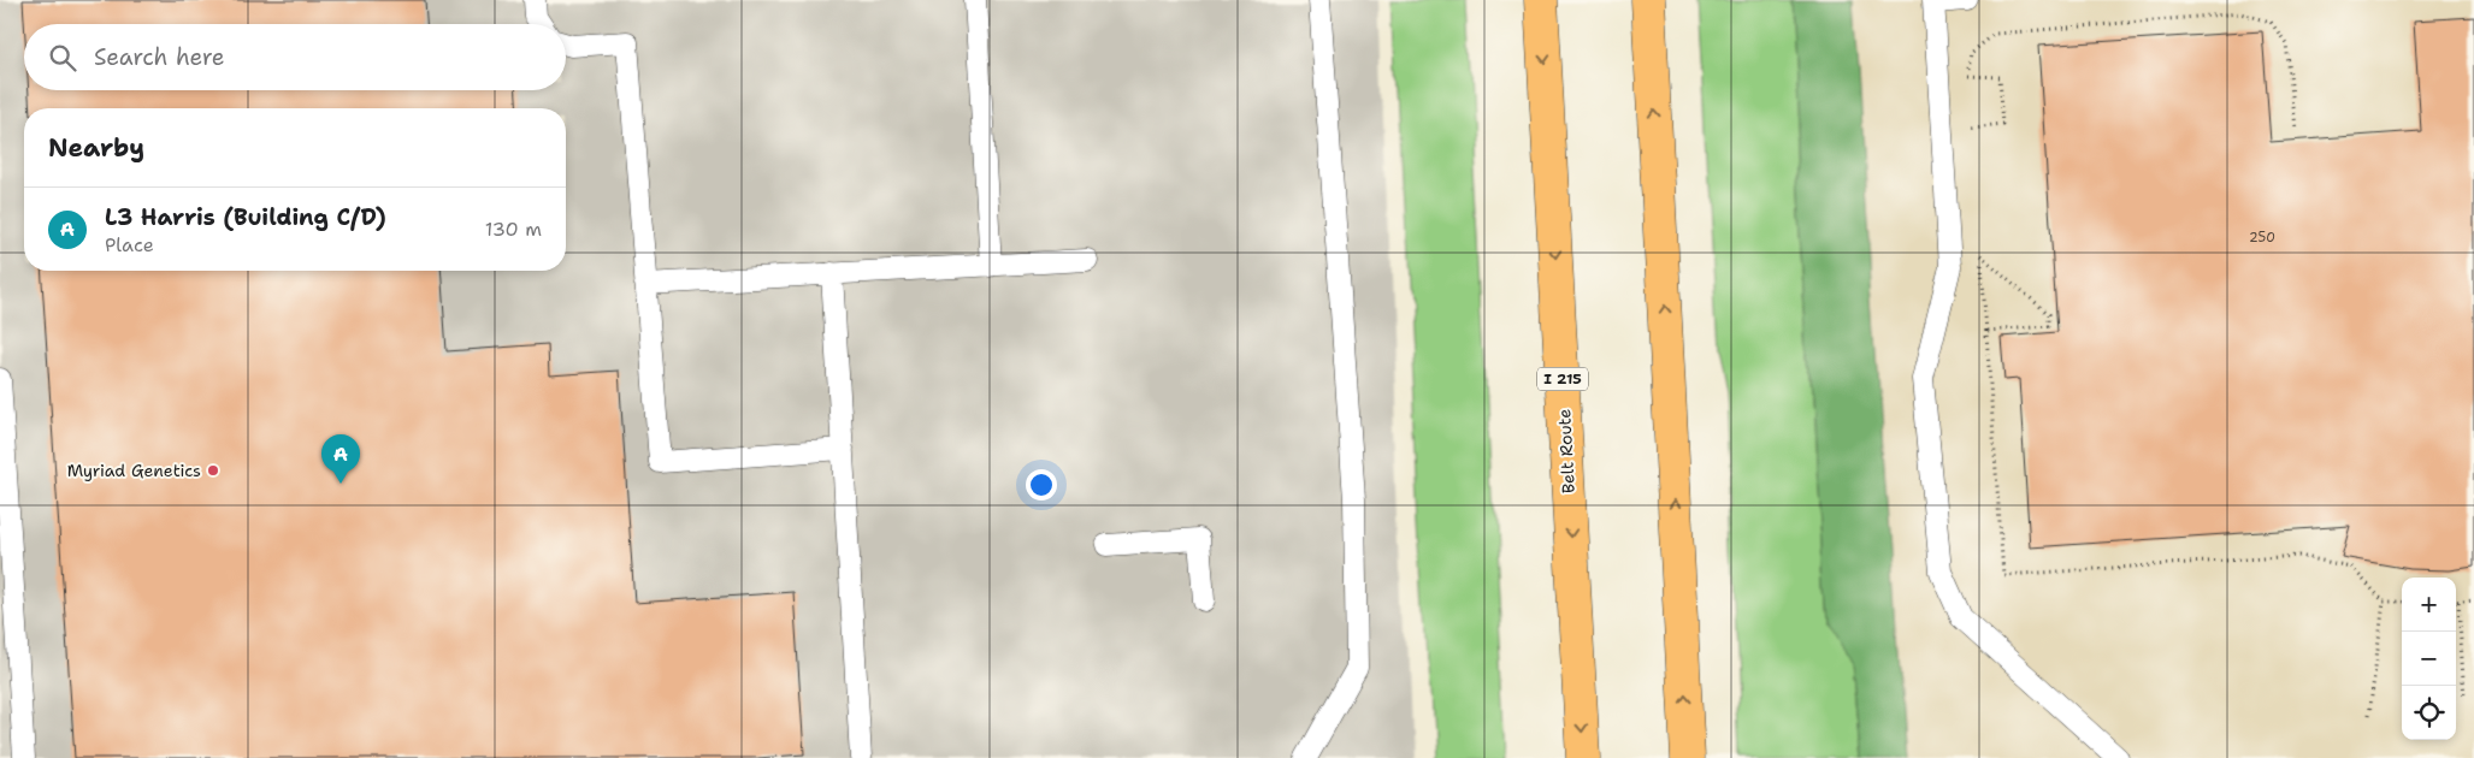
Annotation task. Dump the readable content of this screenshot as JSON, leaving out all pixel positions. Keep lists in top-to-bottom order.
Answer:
{
  "streets": {
    "highway": ["I 215", "Belt Route"]
  },
  "places": ["Myriad Genetics"],
  "house_numbers": ["250"],
  "page": {
    "search": "Search here",
    "heading": "Nearby",
    "list": [
      {
        "mark": "A",
        "name": "L3 Harris (Building C/D)",
        "note": "Place",
        "value": "130 m"
      }
    ],
    "pins": "A",
    "map_buttons": ["+", "−"]
  }
}
